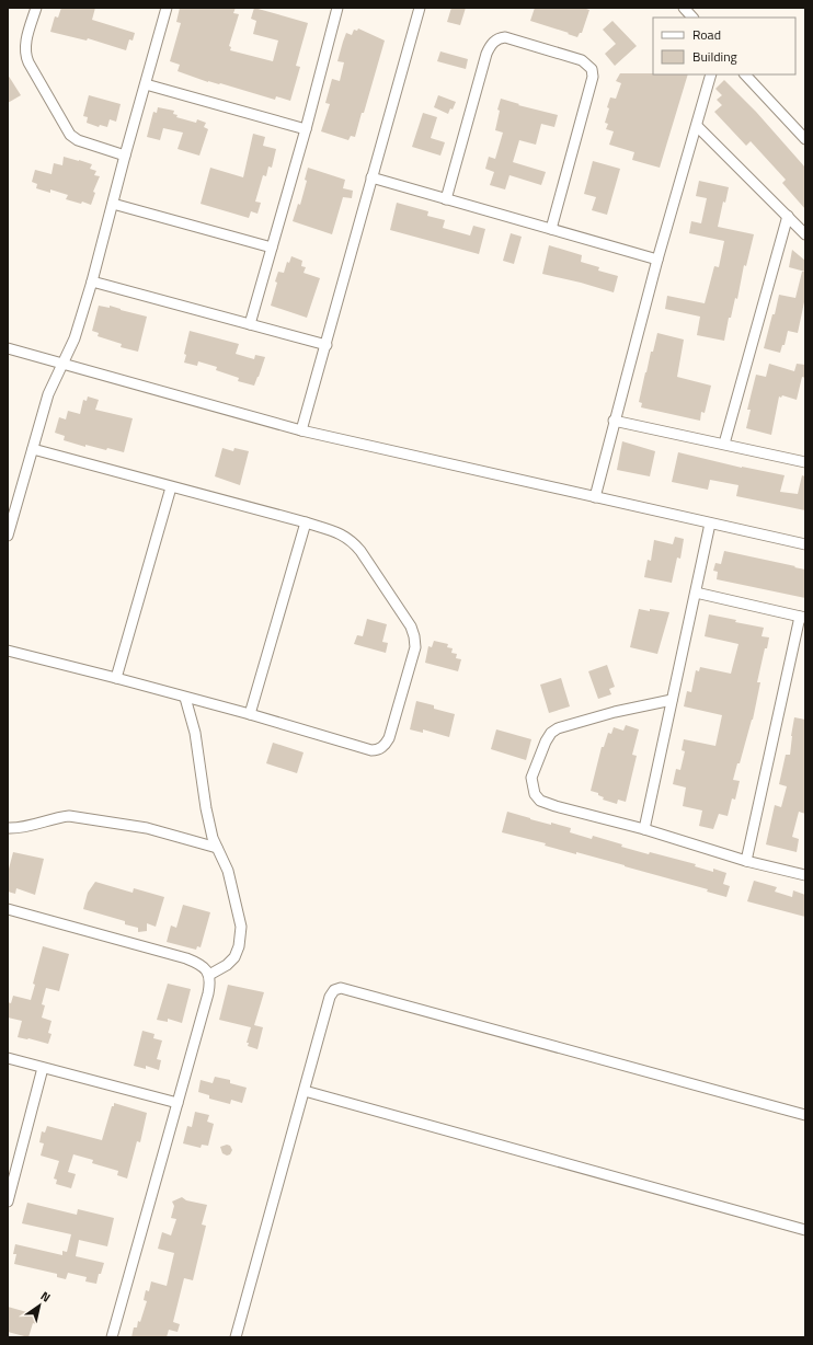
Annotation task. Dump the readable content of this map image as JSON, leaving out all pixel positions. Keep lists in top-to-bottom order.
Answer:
{
  "legend": ["Road", "Building"],
  "north": "top right"
}
